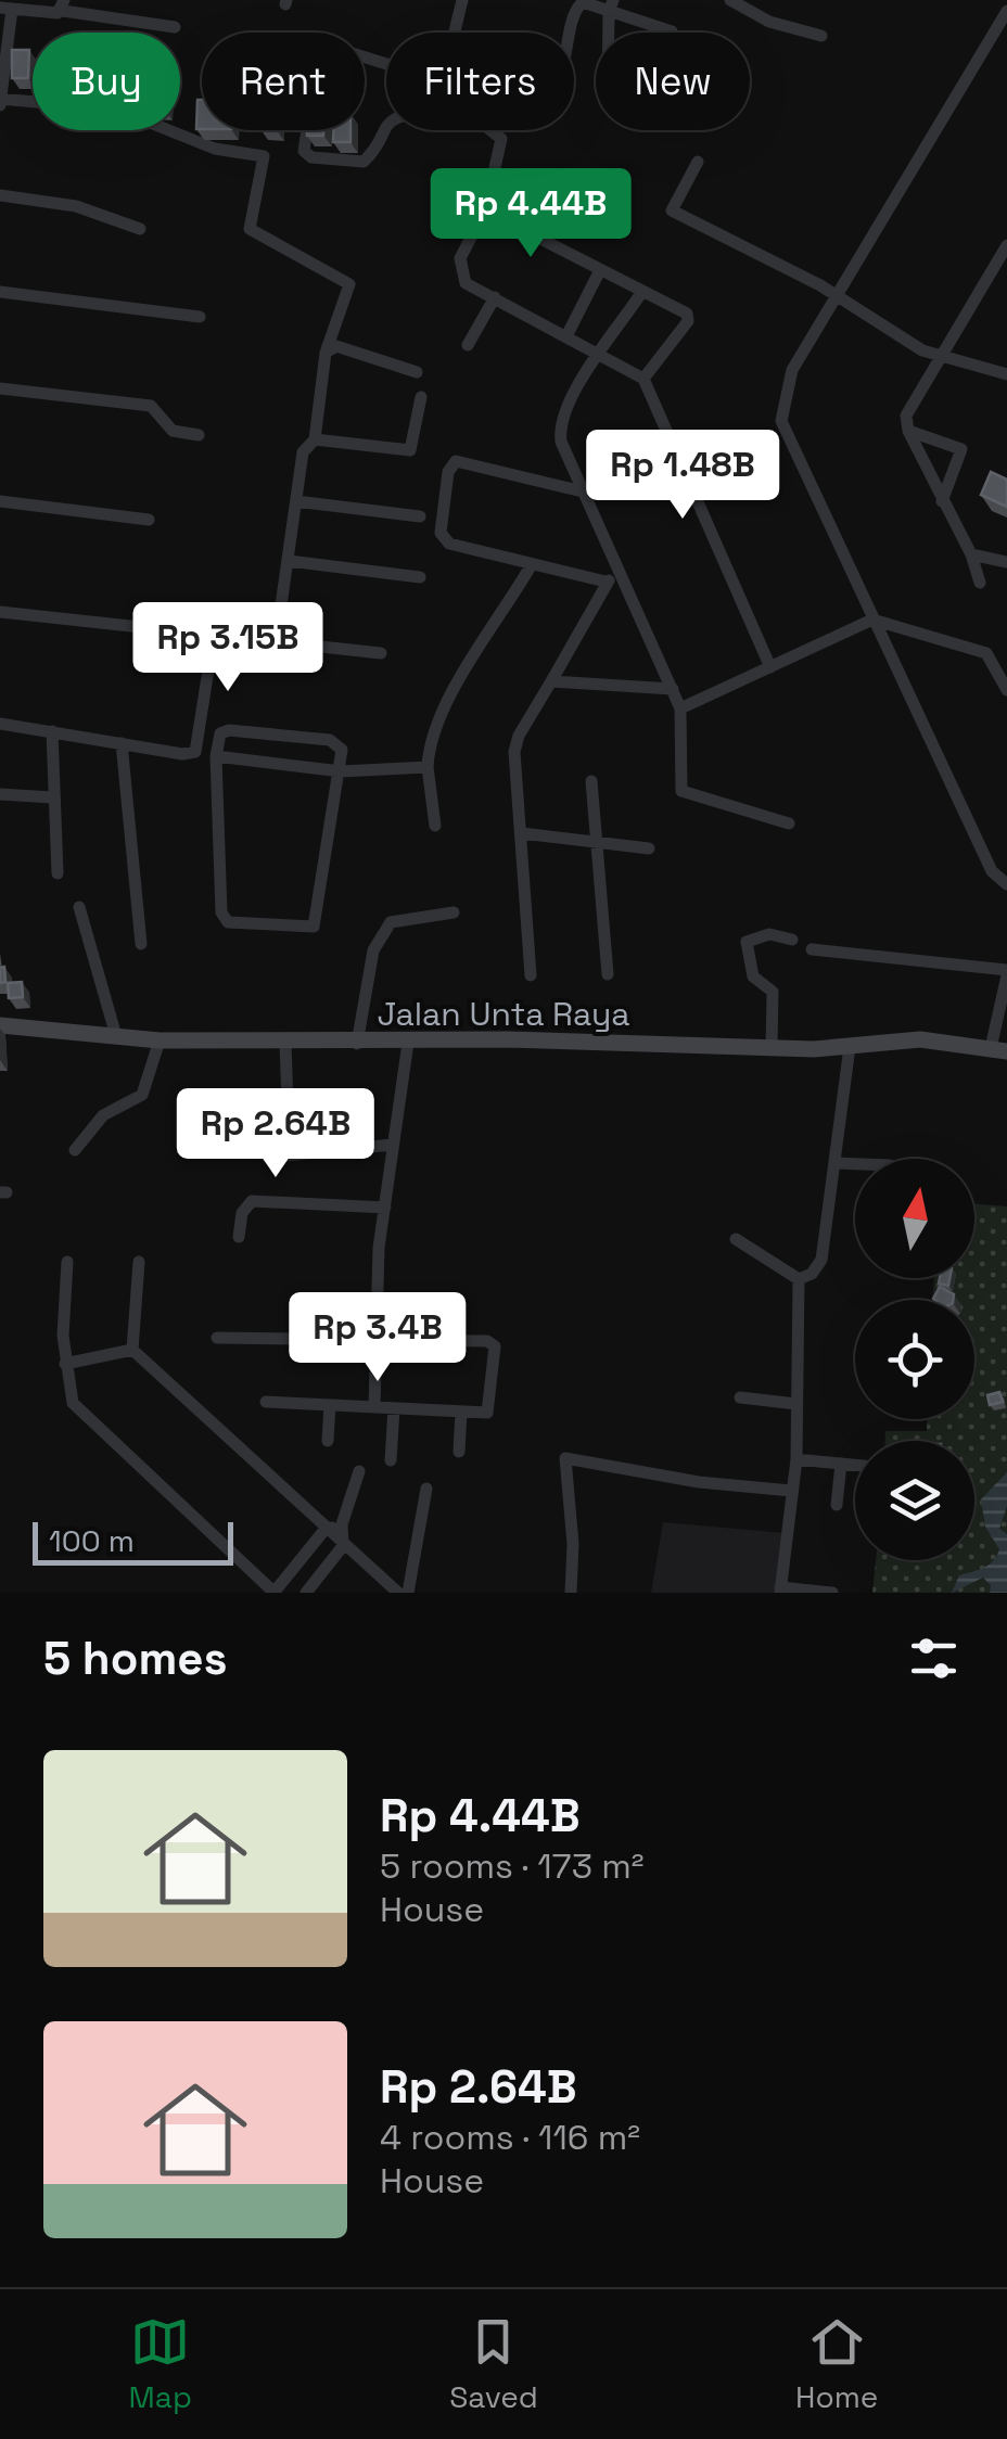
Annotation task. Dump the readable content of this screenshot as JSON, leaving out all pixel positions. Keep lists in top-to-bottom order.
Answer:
{
  "streets": {
    "street": ["Jalan Unta Raya"]
  },
  "scale_bar": "100 m",
  "north": "top",
  "page": {
    "chip": [
      "Buy",
      "Rent",
      "Filters",
      "New"
    ],
    "price": [
      "Rp 4.44B",
      "Rp 1.48B",
      "Rp 3.15B",
      "Rp 2.64B",
      "Rp 3.4B"
    ],
    "scale": "100 m",
    "heading": "5 homes",
    "list": [
      {
        "name": "Rp 4.44B",
        "note": "5 rooms · 173 m² · House"
      },
      {
        "name": "Rp 2.64B",
        "note": "4 rooms · 116 m² · House"
      }
    ],
    "tabs": ["Map", "Saved", "Home"]
  }
}
